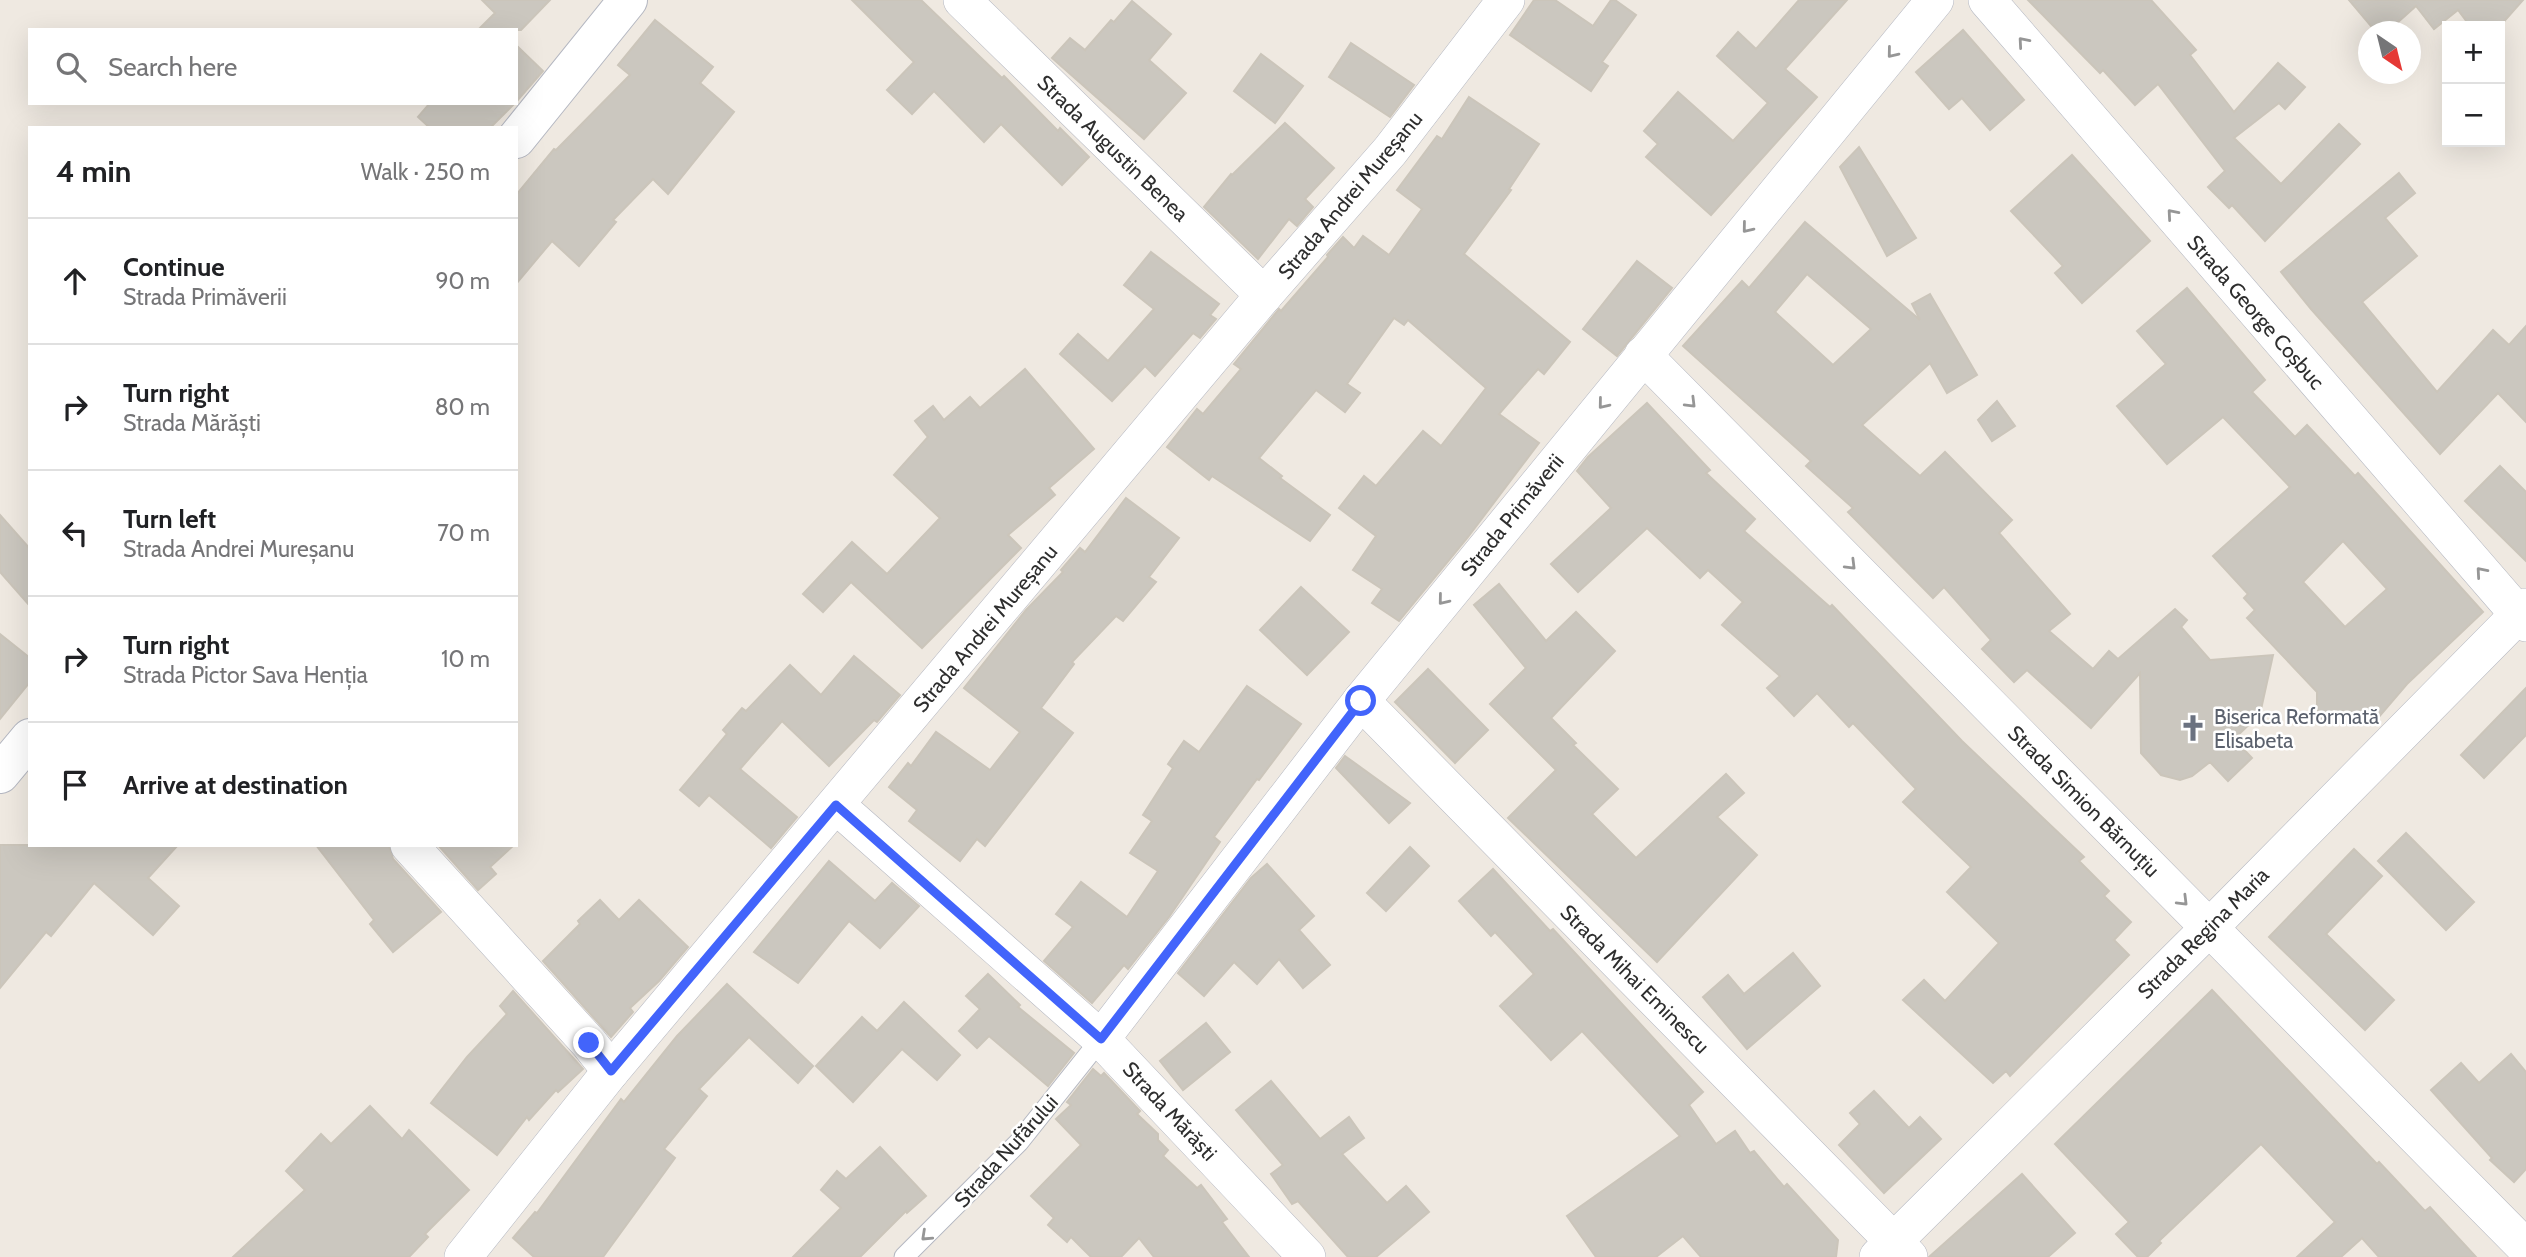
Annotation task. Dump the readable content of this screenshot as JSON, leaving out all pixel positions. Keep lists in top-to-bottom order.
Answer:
{
  "streets": {
    "street": [
      "Strada Augustin Benea",
      "Strada Andrei Mureșanu",
      "Strada George Coșbuc",
      "Strada Primăverii",
      "Strada Simion Bărnuțiu",
      "Strada Regina Maria",
      "Strada Mihai Eminescu",
      "Strada Mărăști"
    ],
    "lane": ["Strada Nufărului"]
  },
  "crossings": [
    ["Strada Augustin Benea", "Strada Andrei Mureșanu"],
    ["Strada Andrei Mureșanu", "Strada Mărăști"],
    ["Strada George Coșbuc", "Strada Regina Maria"],
    ["Strada Primăverii", "Strada Simion Bărnuțiu"],
    ["Strada Primăverii", "Strada Mihai Eminescu"],
    ["Strada Primăverii", "Strada Mărăști"],
    ["Strada Primăverii", "Strada Nufărului"],
    ["Strada Simion Bărnuțiu", "Strada Regina Maria"],
    ["Strada Regina Maria", "Strada Mihai Eminescu"],
    ["Strada Mărăști", "Strada Nufărului"]
  ],
  "one_way": [
    "Strada George Coșbuc",
    "Strada Primăverii",
    "Strada Simion Bărnuțiu",
    "Strada Nufărului"
  ],
  "places": {
    "church": ["Biserica Reformată Elisabeta"]
  },
  "north": "bottom right",
  "page": {
    "map_buttons": ["+", "−"],
    "search": "Search here",
    "heading": ["4 min", "Walk · 250 m"],
    "list": [
      ["Continue", "Strada Primăverii", "90 m"],
      ["Turn right", "Strada Mărăști", "80 m"],
      ["Turn left", "Strada Andrei Mureșanu", "70 m"],
      ["Turn right", "Strada Pictor Sava Henția", "10 m"],
      "Arrive at destination"
    ]
  }
}
